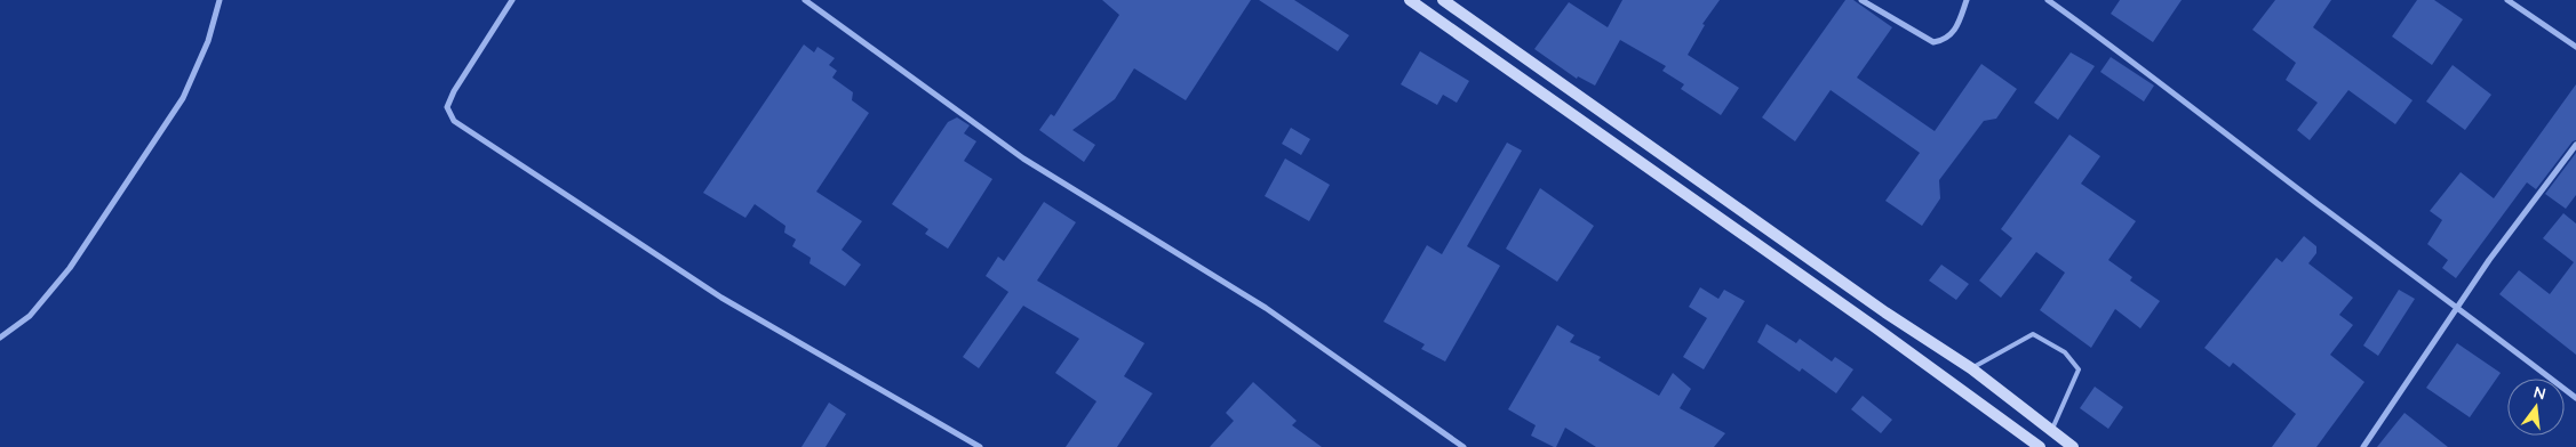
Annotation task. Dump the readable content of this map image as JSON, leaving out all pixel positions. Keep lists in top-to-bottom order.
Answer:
{
  "north": "top"
}
